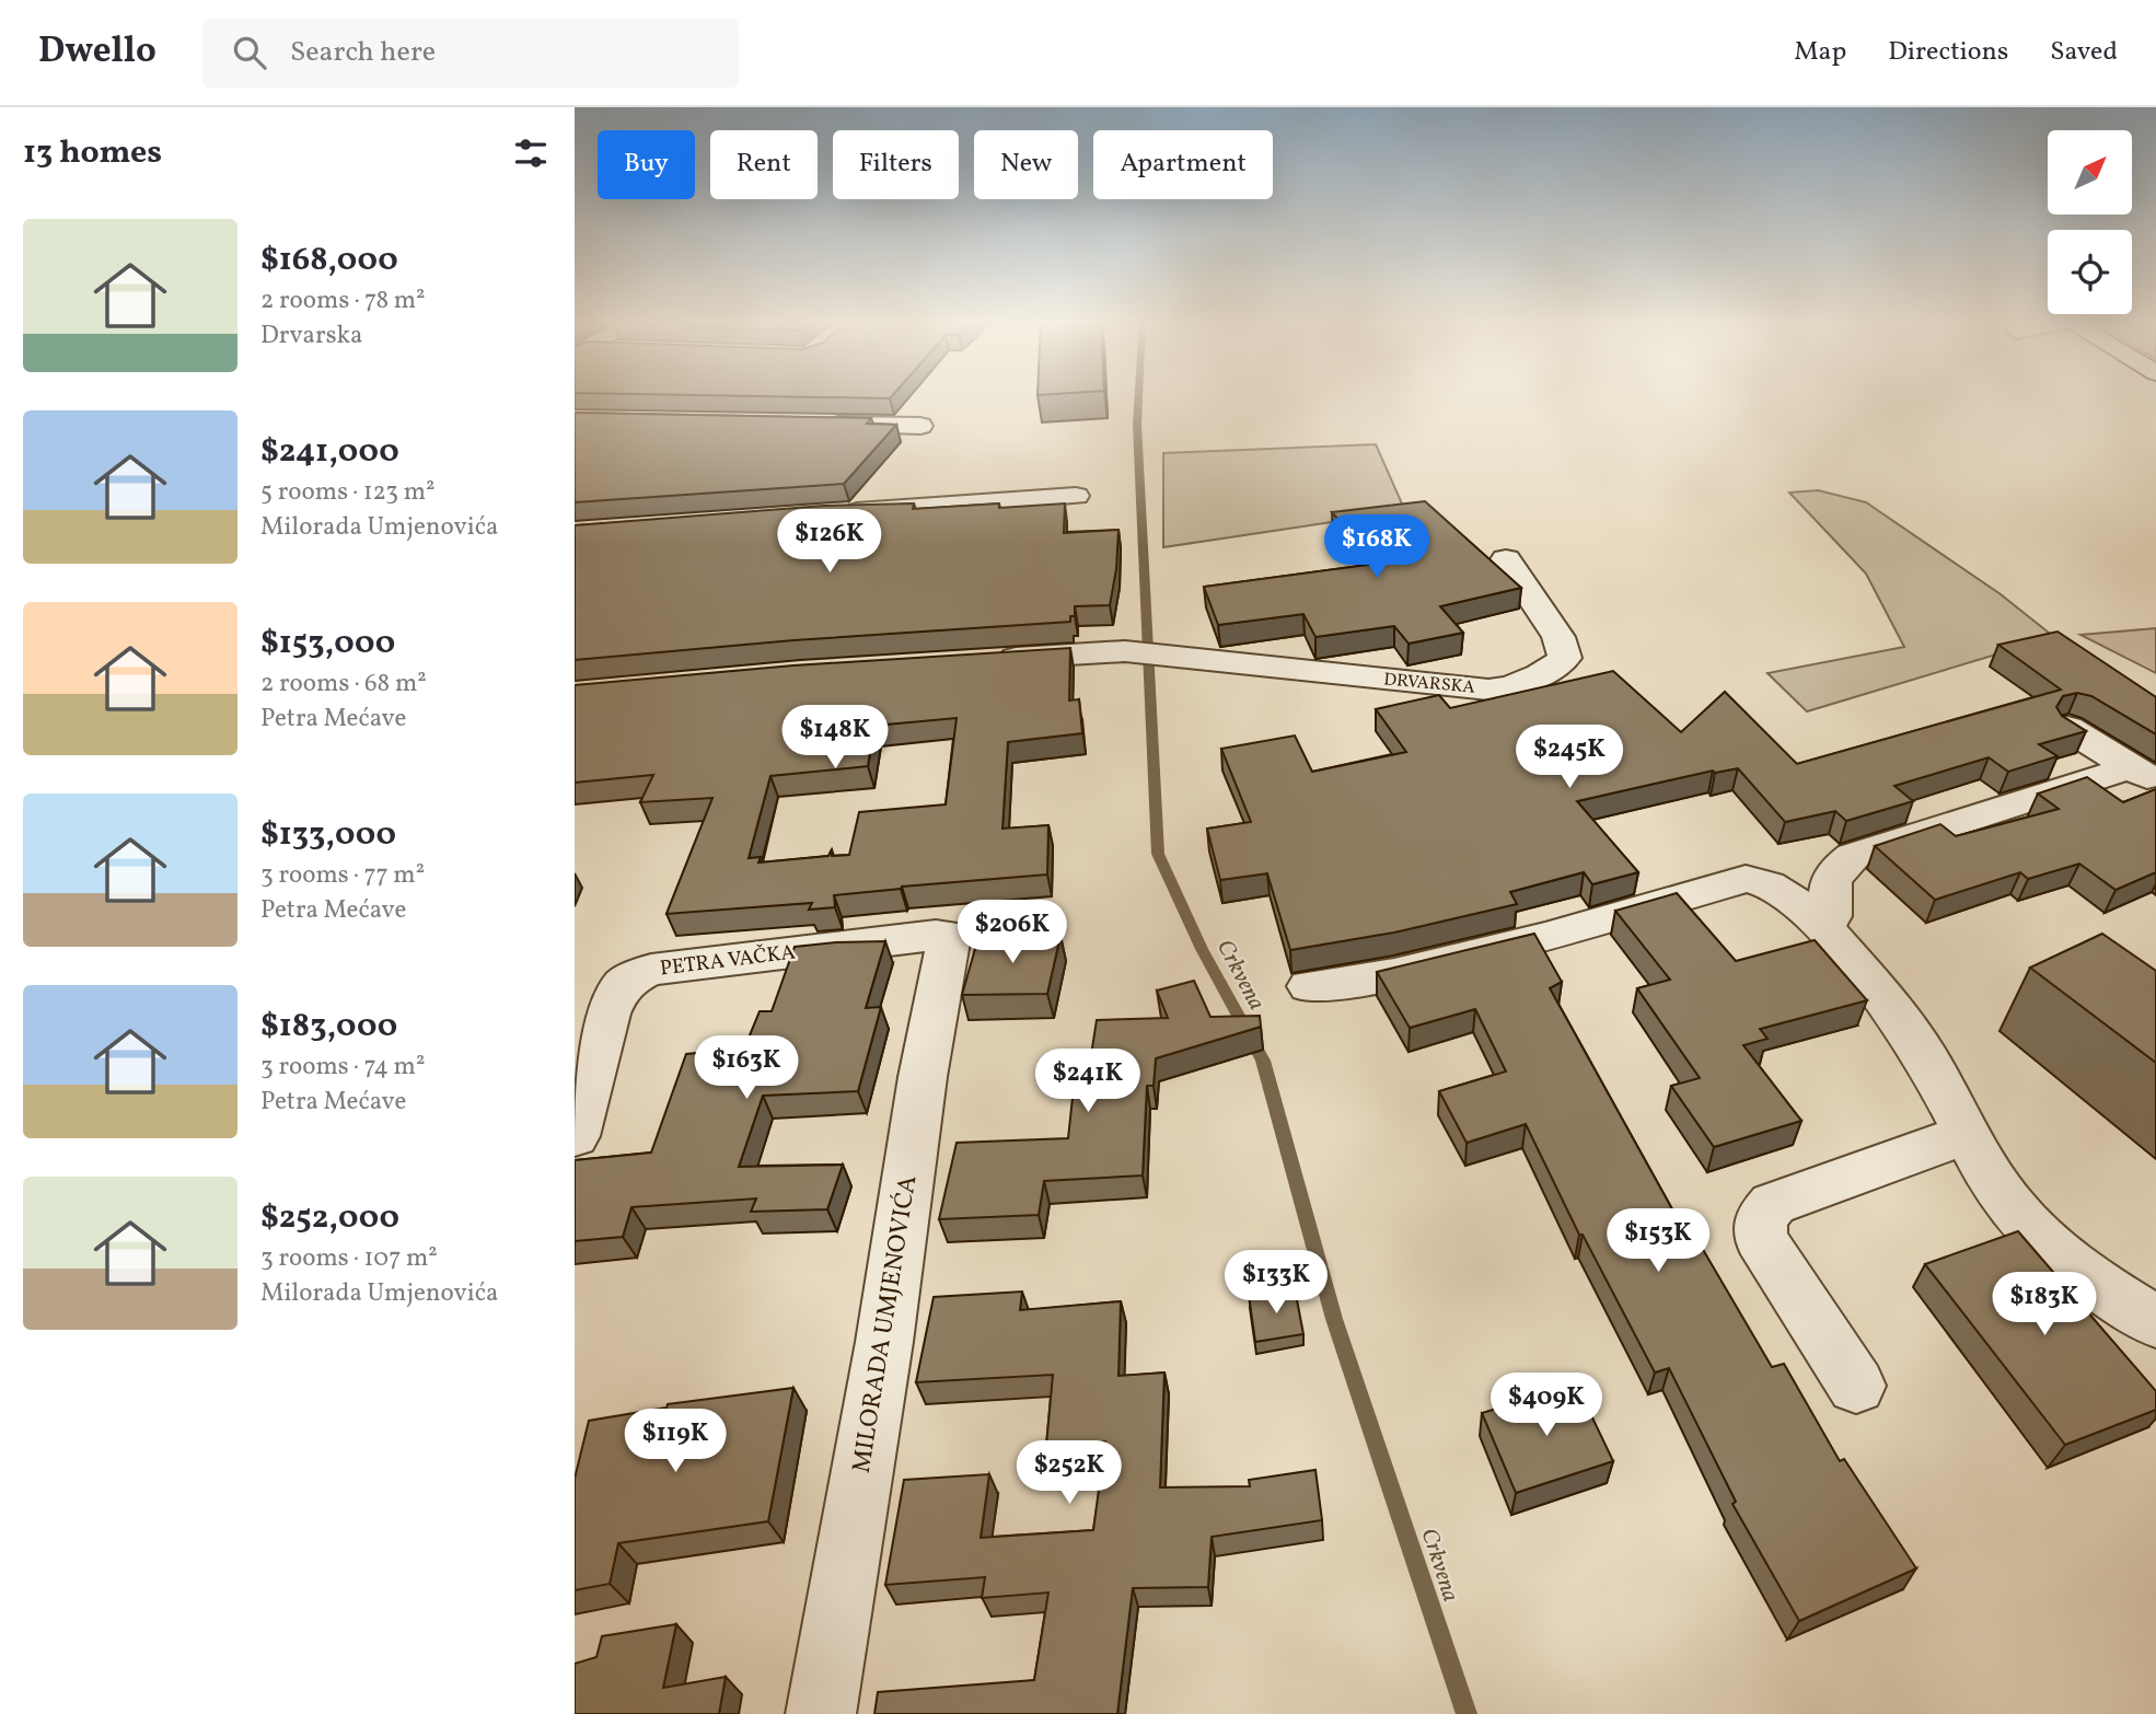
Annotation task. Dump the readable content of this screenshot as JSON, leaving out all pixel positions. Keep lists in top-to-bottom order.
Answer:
{
  "streets": {
    "street": ["DRVARSKA", "PETRA VAČKA", "MILORADA UMJENOVIĆA"]
  },
  "crossings": [
    ["PETRA VAČKA", "MILORADA UMJENOVIĆA"]
  ],
  "water": ["Crkvena"],
  "north": "top right",
  "page": {
    "header": "Dwello",
    "search": "Search here",
    "nav": ["Map", "Directions", "Saved"],
    "heading": "13 homes",
    "chip": [
      "Buy",
      "Rent",
      "Filters",
      "New",
      "Apartment"
    ],
    "list": [
      {
        "name": "$168,000",
        "note": "2 rooms · 78 m² · Drvarska"
      },
      {
        "name": "$241,000",
        "note": "5 rooms · 123 m² · Milorada Umjenovića"
      },
      {
        "name": "$153,000",
        "note": "2 rooms · 68 m² · Petra Mećave"
      },
      {
        "name": "$133,000",
        "note": "3 rooms · 77 m² · Petra Mećave"
      },
      {
        "name": "$183,000",
        "note": "3 rooms · 74 m² · Petra Mećave"
      },
      {
        "name": "$252,000",
        "note": "3 rooms · 107 m² · Milorada Umjenovića"
      }
    ],
    "price": [
      "$126K",
      "$168K",
      "$148K",
      "$245K",
      "$206K",
      "$163K",
      "$241K",
      "$153K",
      "$133K",
      "$183K",
      "$409K",
      "$119K",
      "$252K"
    ]
  }
}
